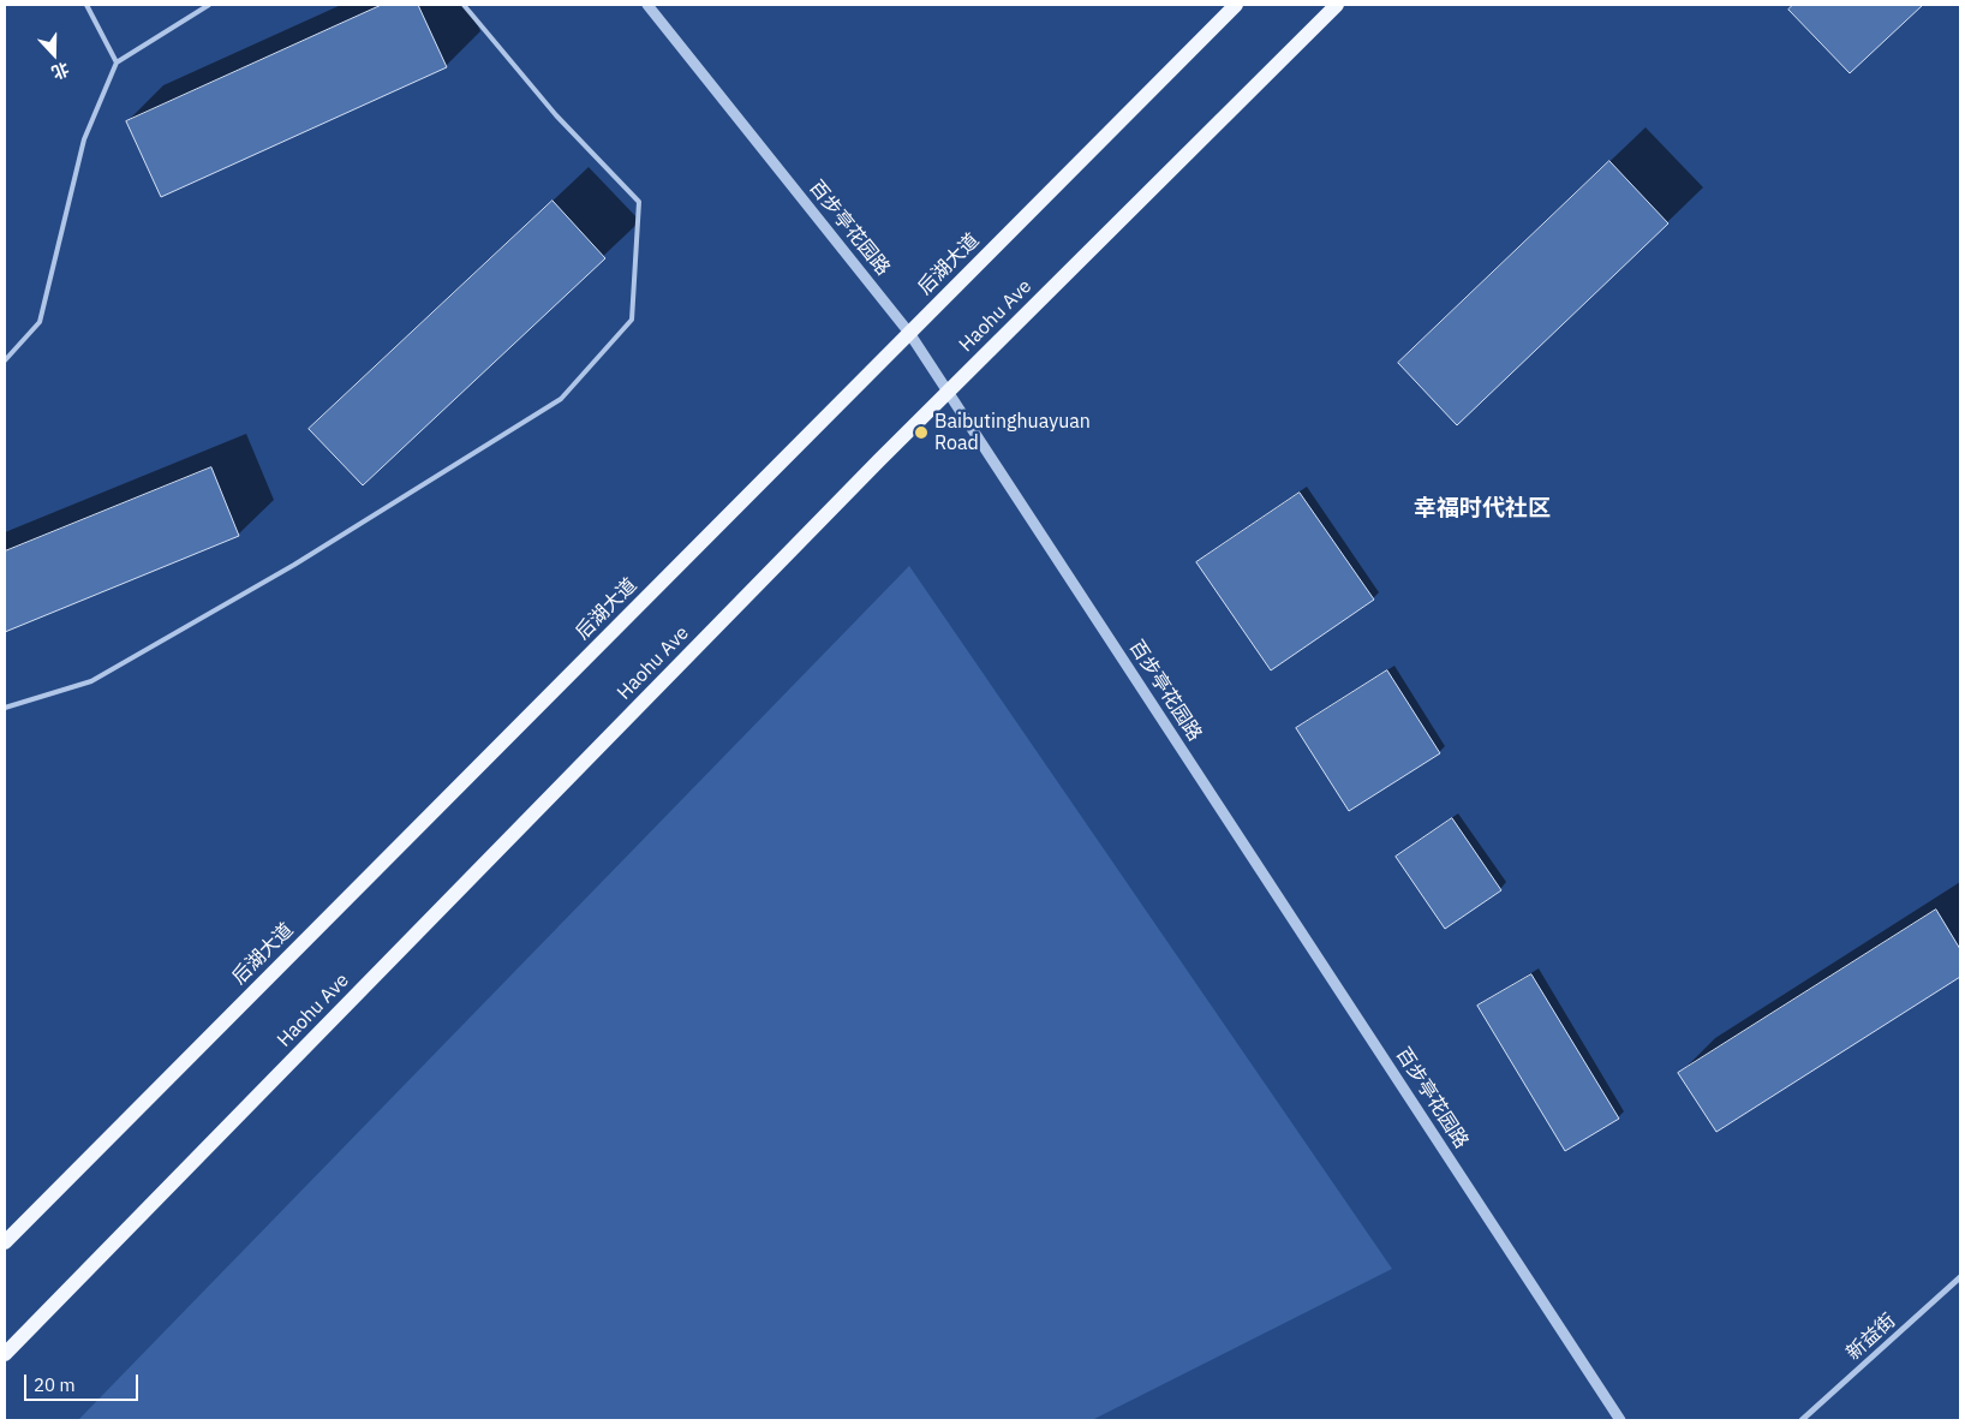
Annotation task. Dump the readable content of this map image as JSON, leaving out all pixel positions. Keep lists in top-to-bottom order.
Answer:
{
  "streets": {
    "main road": ["后湖大道", "Haohu Ave"],
    "street": ["百步亭花园路", "新益街"]
  },
  "crossings": [
    ["百步亭花园路", "后湖大道"],
    ["百步亭花园路", "Haohu Ave"]
  ],
  "districts": ["幸福时代社区"],
  "places": ["Baibutinghuayuan Road"],
  "scale_bar": "20 m",
  "north": "bottom"
}
